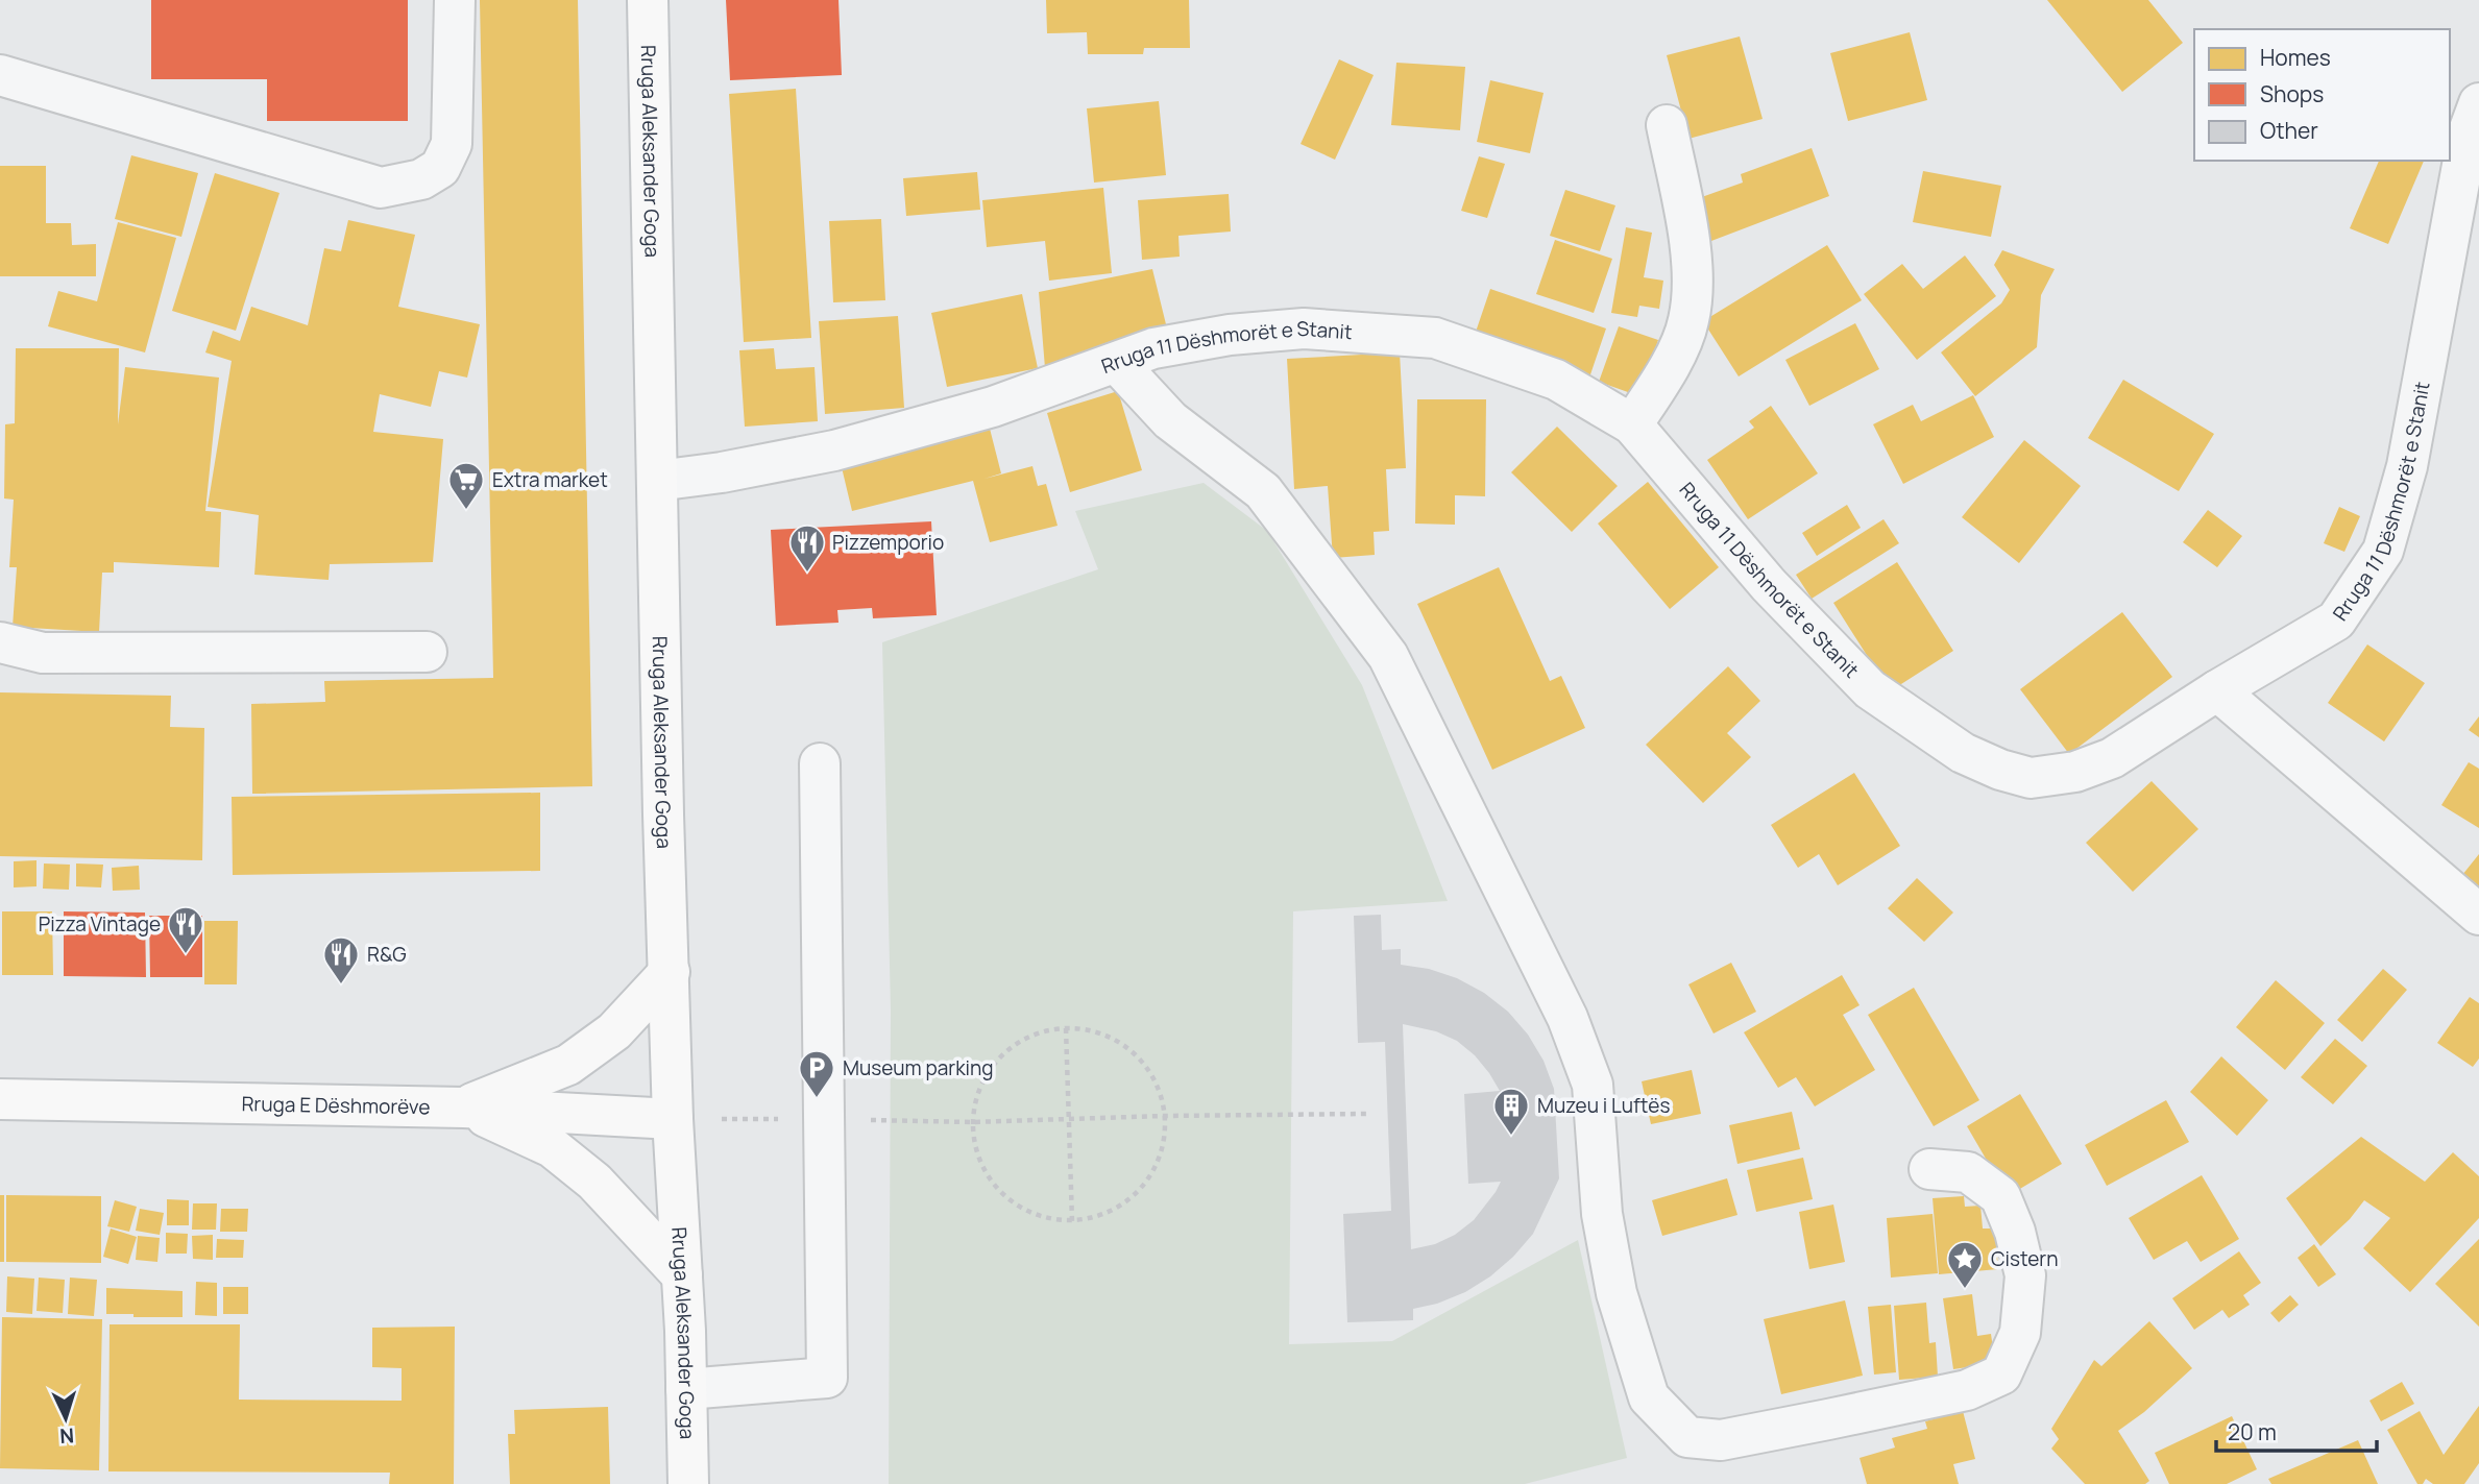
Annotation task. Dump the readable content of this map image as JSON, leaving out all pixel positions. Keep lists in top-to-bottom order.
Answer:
{
  "streets": {
    "main road": ["Rruga Aleksander Goga", "Rruga E Dëshmorëve"],
    "street": ["Rruga 11 Dëshmorët e Stanit"]
  },
  "crossings": [
    ["Rruga Aleksander Goga", "Rruga 11 Dëshmorët e Stanit"],
    ["Rruga Aleksander Goga", "Rruga E Dëshmorëve"]
  ],
  "places": {
    "supermarket": ["Extra market"],
    "restaurant": ["Pizzemporio", "Pizza Vintage", "R&G"],
    "parking": ["Museum parking"],
    "building": ["Muzeu i Luftës"],
    "place": ["Cistern"]
  },
  "legend": ["Homes", "Shops", "Other"],
  "scale_bar": "20 m",
  "north": "bottom"
}
